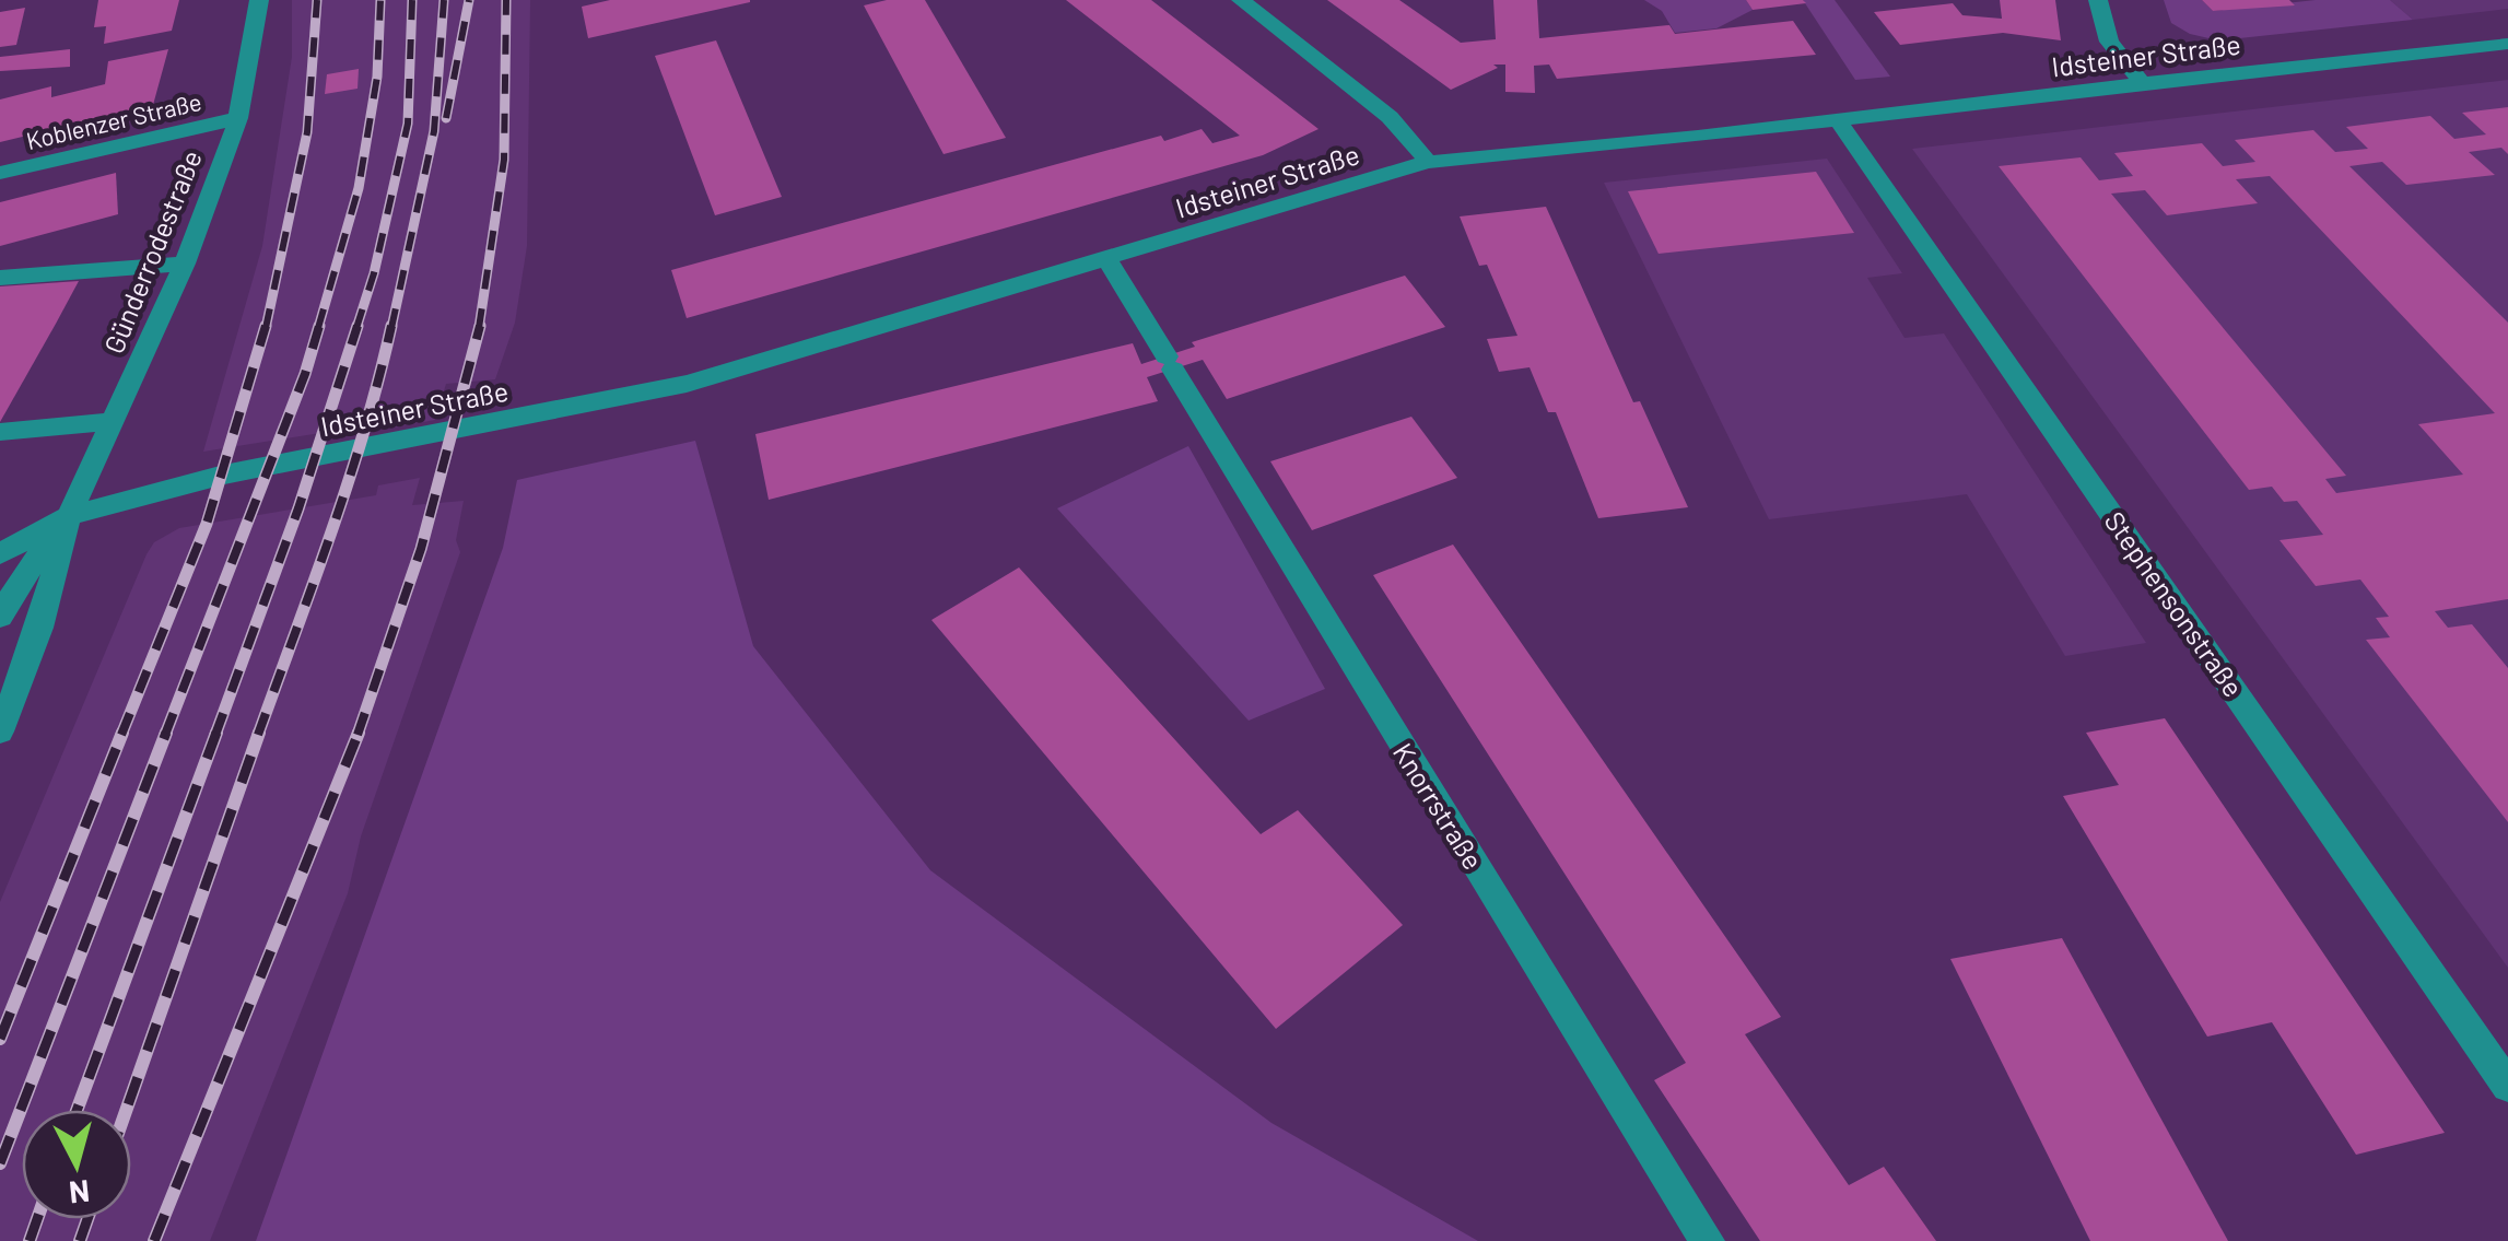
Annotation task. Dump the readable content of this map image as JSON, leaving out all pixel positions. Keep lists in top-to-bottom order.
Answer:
{
  "streets": {
    "street": [
      "Idsteiner Straße",
      "Koblenzer Straße",
      "Günderrodestraße",
      "Stephensonstraße",
      "Knorrstraße"
    ]
  },
  "crossings": [
    ["Idsteiner Straße", "Günderrodestraße"],
    ["Idsteiner Straße", "Stephensonstraße"],
    ["Idsteiner Straße", "Knorrstraße"],
    ["Koblenzer Straße", "Günderrodestraße"]
  ],
  "north": "bottom"
}
